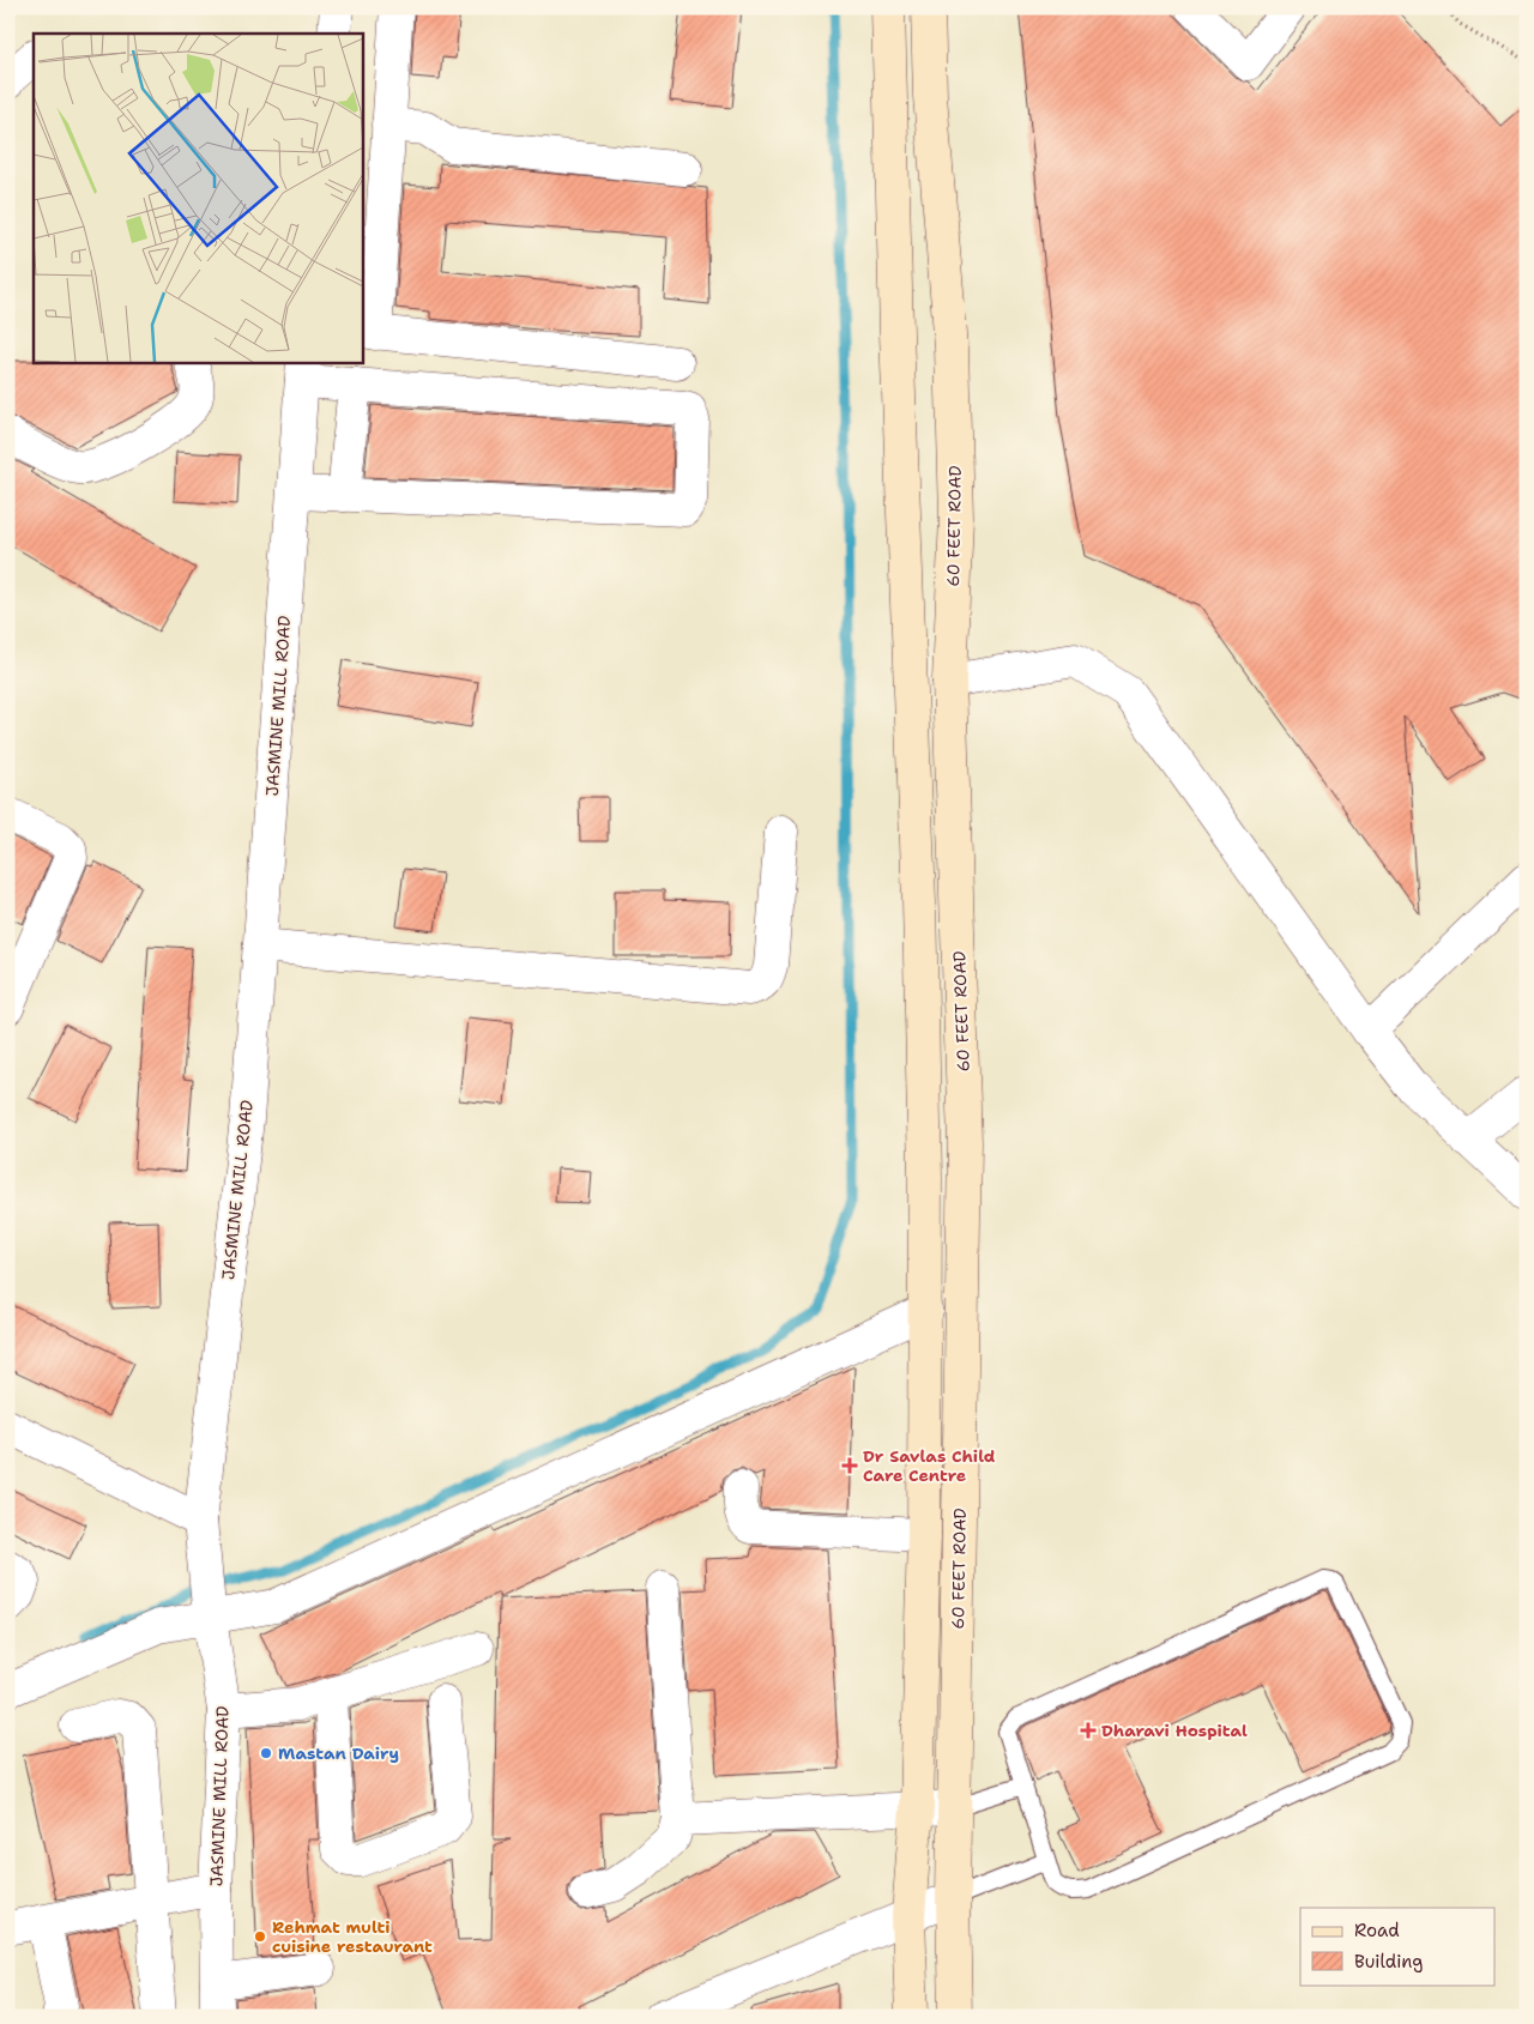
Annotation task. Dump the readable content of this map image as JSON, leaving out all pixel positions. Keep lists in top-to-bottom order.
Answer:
{
  "streets": {
    "main road": ["60 FEET ROAD"],
    "street": ["JASMINE MILL ROAD"]
  },
  "places": {
    "health": ["Dr Savlas Child Care Centre", "Dharavi Hospital"],
    "other": ["Mastan Dairy", "Rehmat multi cuisine restaurant"]
  },
  "legend": ["Road", "Building"]
}
